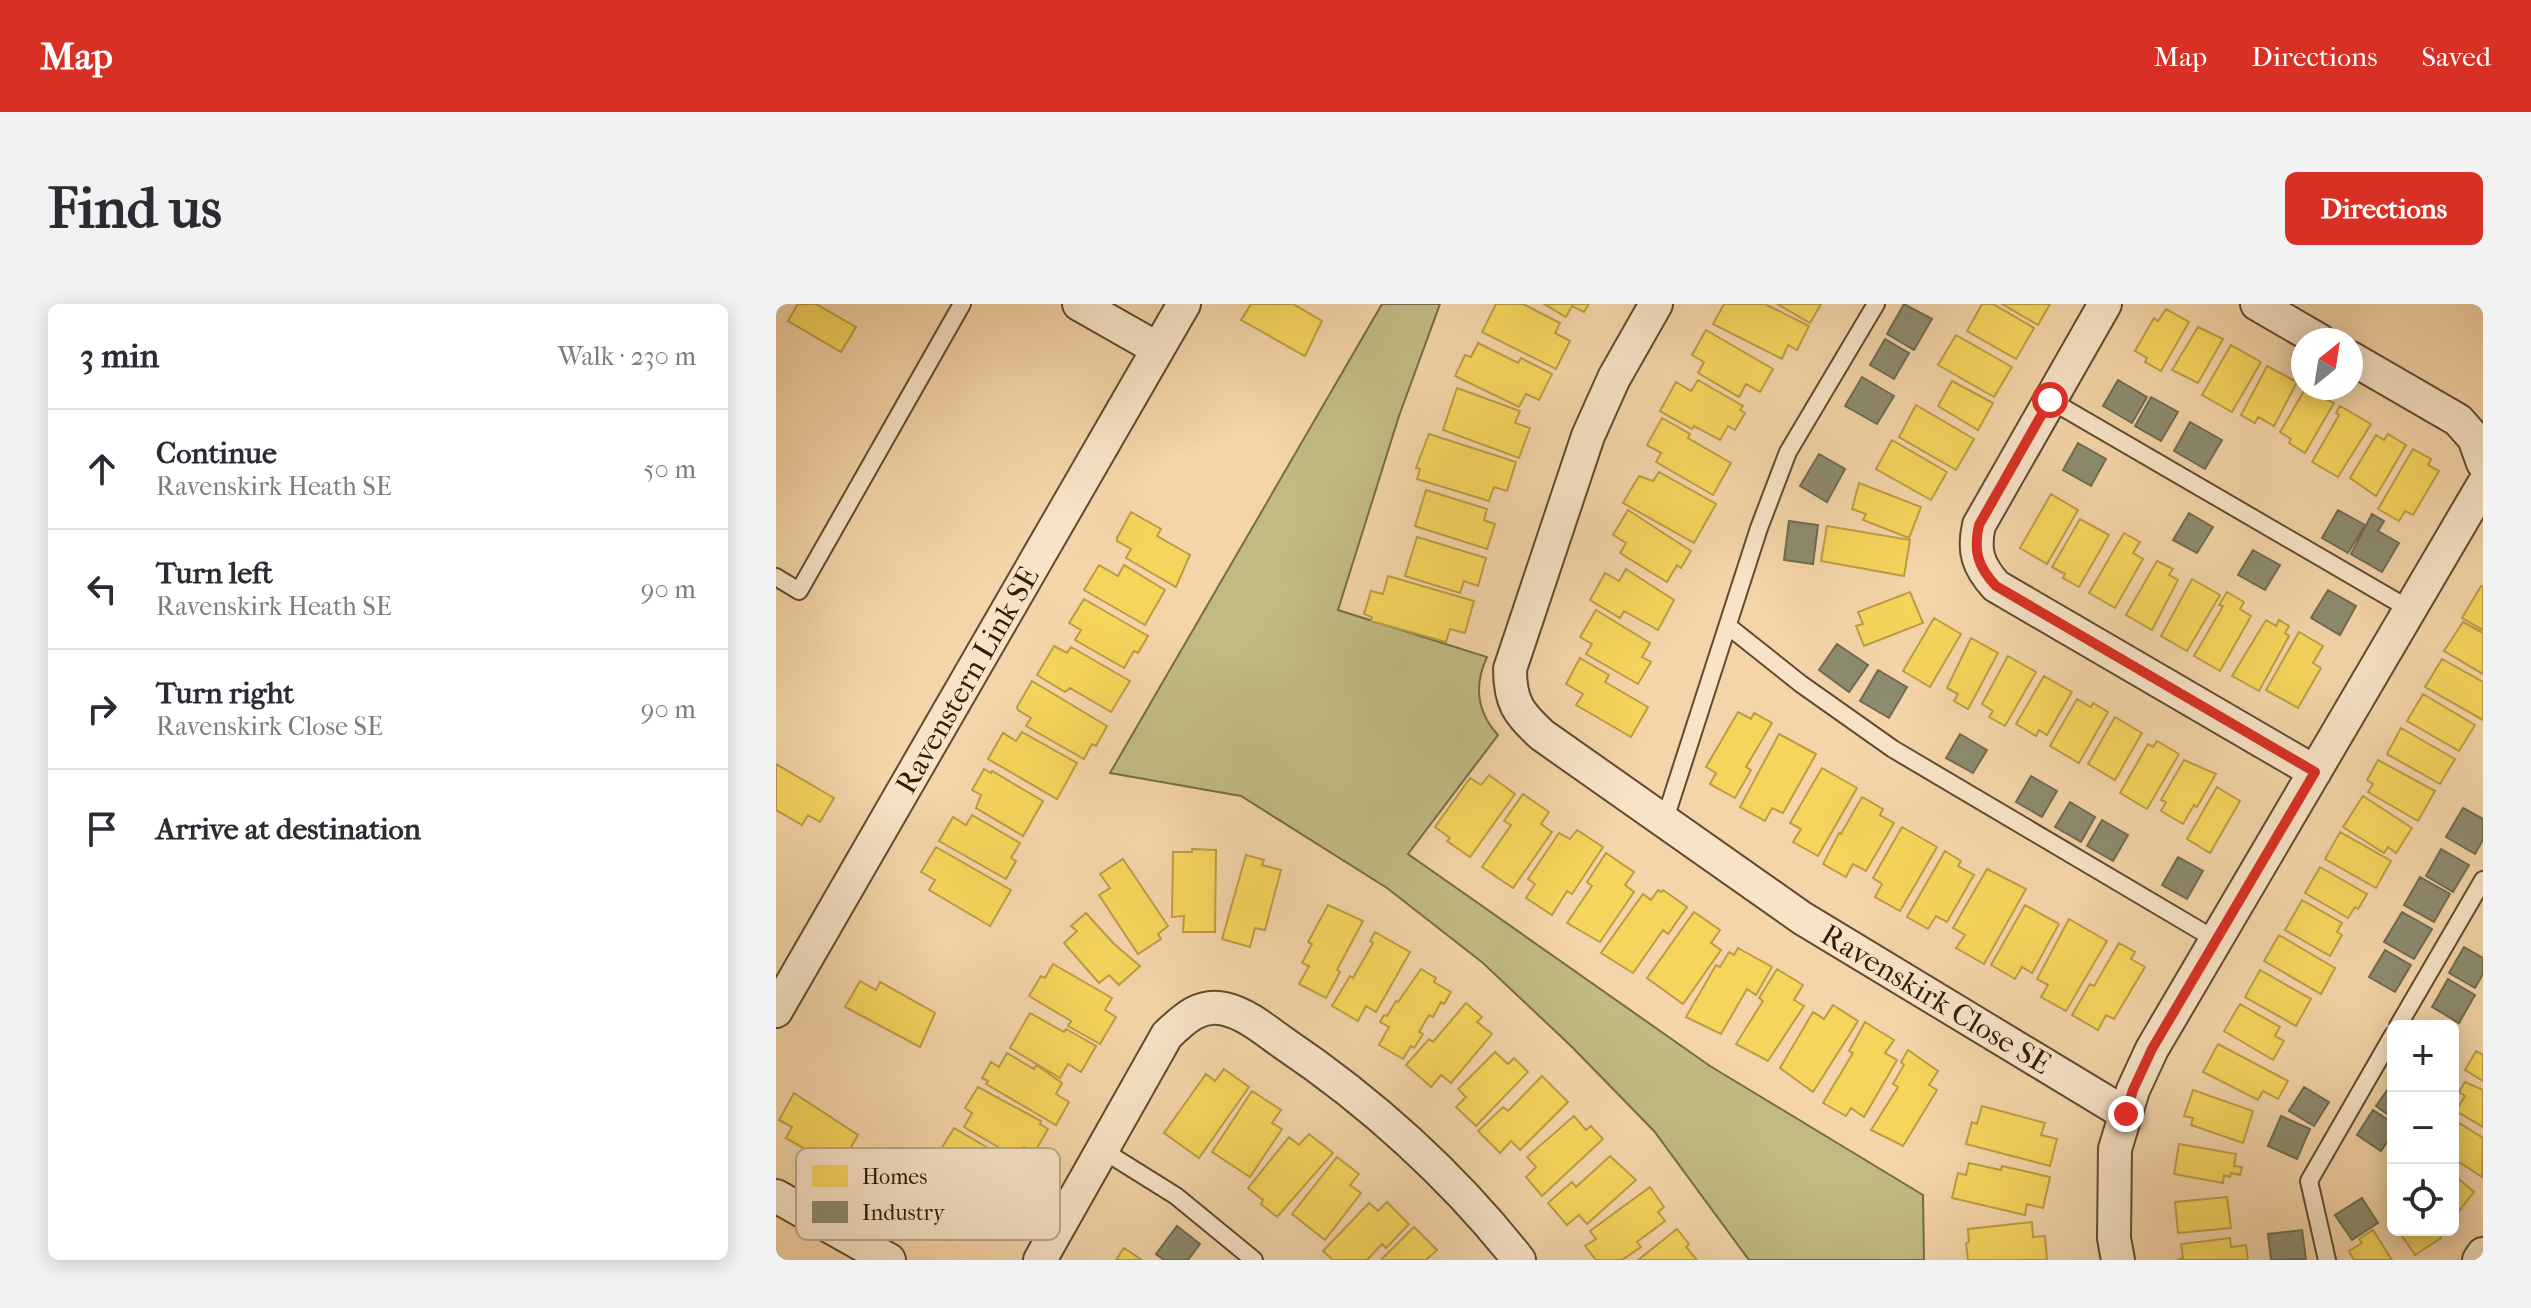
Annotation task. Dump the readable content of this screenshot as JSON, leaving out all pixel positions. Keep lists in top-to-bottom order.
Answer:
{
  "streets": {
    "street": ["Ravenstern Link SE", "Ravenskirk Close SE"]
  },
  "legend": ["Homes", "Industry"],
  "north": "top right",
  "page": {
    "header": "Map",
    "nav": ["Map", "Directions", "Saved"],
    "buttons": "Directions",
    "title": "Find us",
    "heading": ["3 min", "Walk · 230 m"],
    "list": [
      ["Continue", "Ravenskirk Heath SE", "50 m"],
      ["Turn left", "Ravenskirk Heath SE", "90 m"],
      ["Turn right", "Ravenskirk Close SE", "90 m"],
      "Arrive at destination"
    ],
    "map_buttons": ["+", "−"]
  }
}
